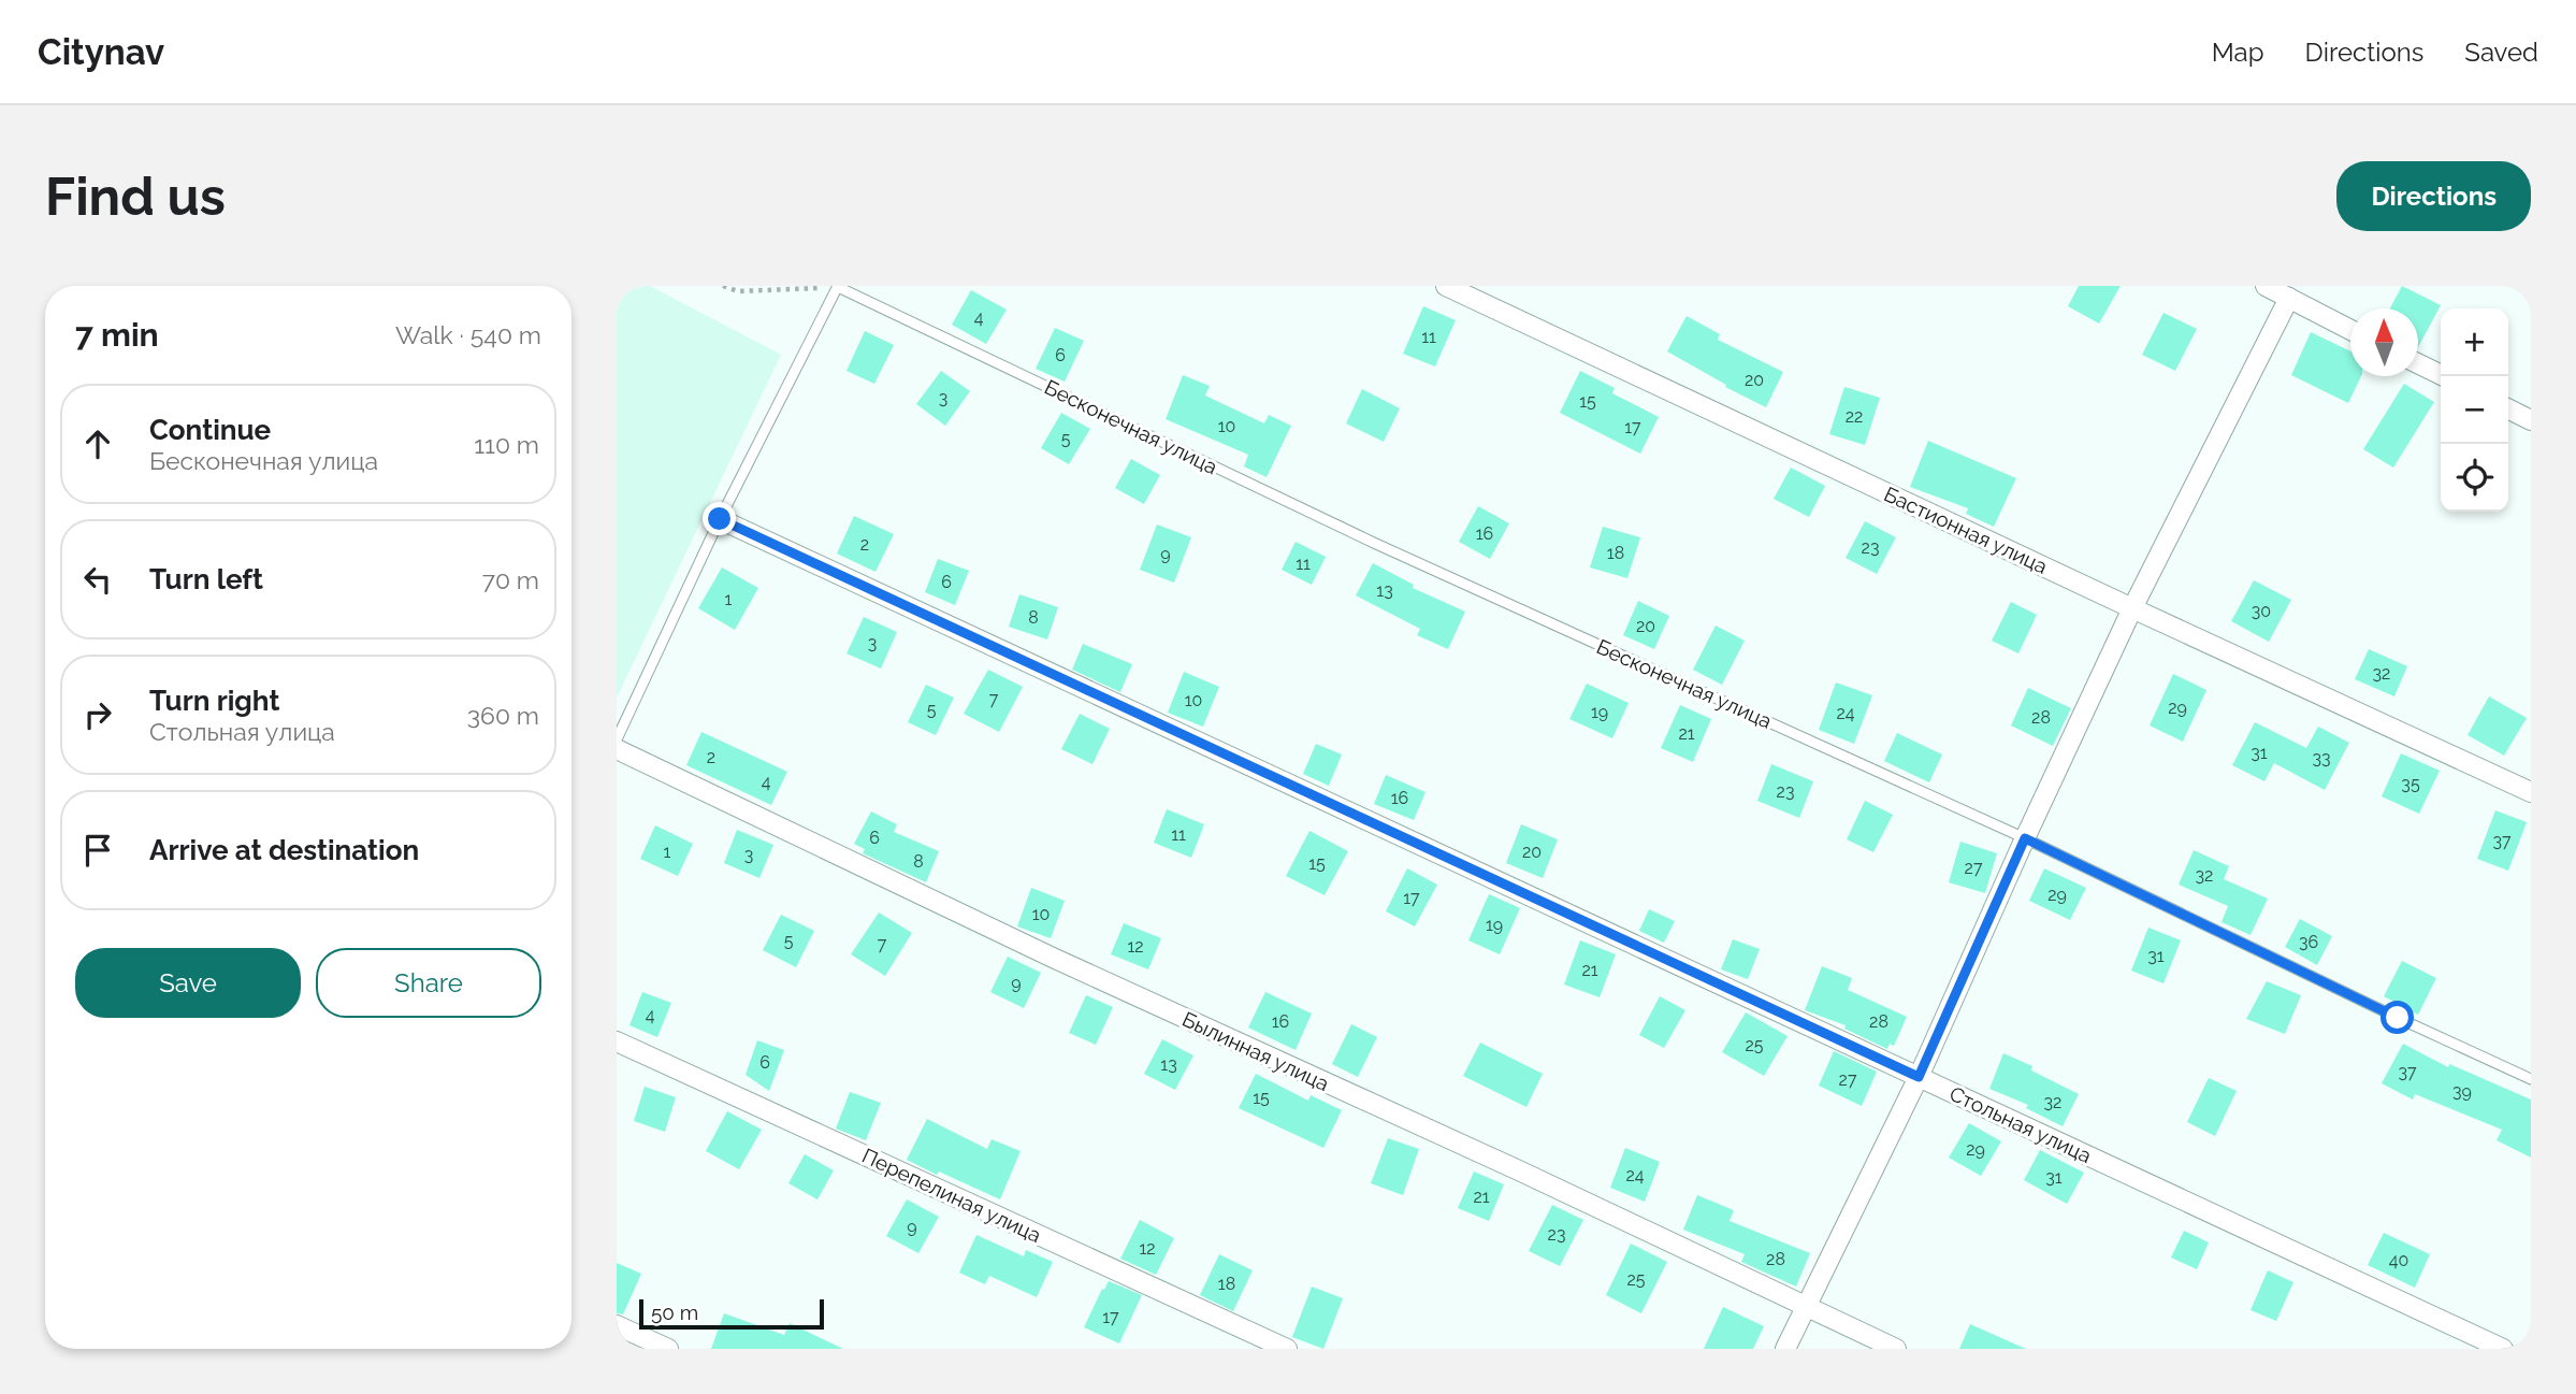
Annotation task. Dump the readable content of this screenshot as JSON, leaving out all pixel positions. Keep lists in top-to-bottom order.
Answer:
{
  "streets": {
    "street": [
      "Бастионная улица",
      "Былинная улица",
      "Стольная улица",
      "Перепелиная улица"
    ],
    "lane": ["Бесконечная улица"]
  },
  "house_numbers": [
    "4",
    "11",
    "6",
    "20",
    "3",
    "15",
    "22",
    "10",
    "17",
    "5",
    "16",
    "2",
    "23",
    "18",
    "9",
    "11",
    "6",
    "13",
    "1",
    "30",
    "8",
    "20",
    "3",
    "32",
    "7",
    "10",
    "29",
    "5",
    "19",
    "24",
    "28",
    "21",
    "31",
    "2",
    "33",
    "4",
    "35",
    "23",
    "16",
    "11",
    "6",
    "37",
    "1",
    "20",
    "3",
    "8",
    "15",
    "27",
    "32",
    "29",
    "17",
    "10",
    "19",
    "5",
    "36",
    "7",
    "12",
    "31",
    "21",
    "9",
    "4",
    "16",
    "28",
    "25",
    "6",
    "13",
    "37",
    "27",
    "39",
    "15",
    "32",
    "29",
    "24",
    "31",
    "21",
    "9",
    "23",
    "12",
    "28",
    "40",
    "25",
    "18",
    "17"
  ],
  "scale_bar": "50 m",
  "north": "top",
  "page": {
    "header": "Citynav",
    "nav": ["Map", "Directions", "Saved"],
    "buttons": [
      "Directions",
      ["Save", "Share"]
    ],
    "title": "Find us",
    "heading": ["7 min", "Walk · 540 m"],
    "map_buttons": ["+", "−"],
    "list": [
      ["Continue", "Бесконечная улица", "110 m"],
      ["Turn left", "70 m"],
      ["Turn right", "Стольная улица", "360 m"],
      "Arrive at destination"
    ],
    "scale": "50 m"
  }
}
